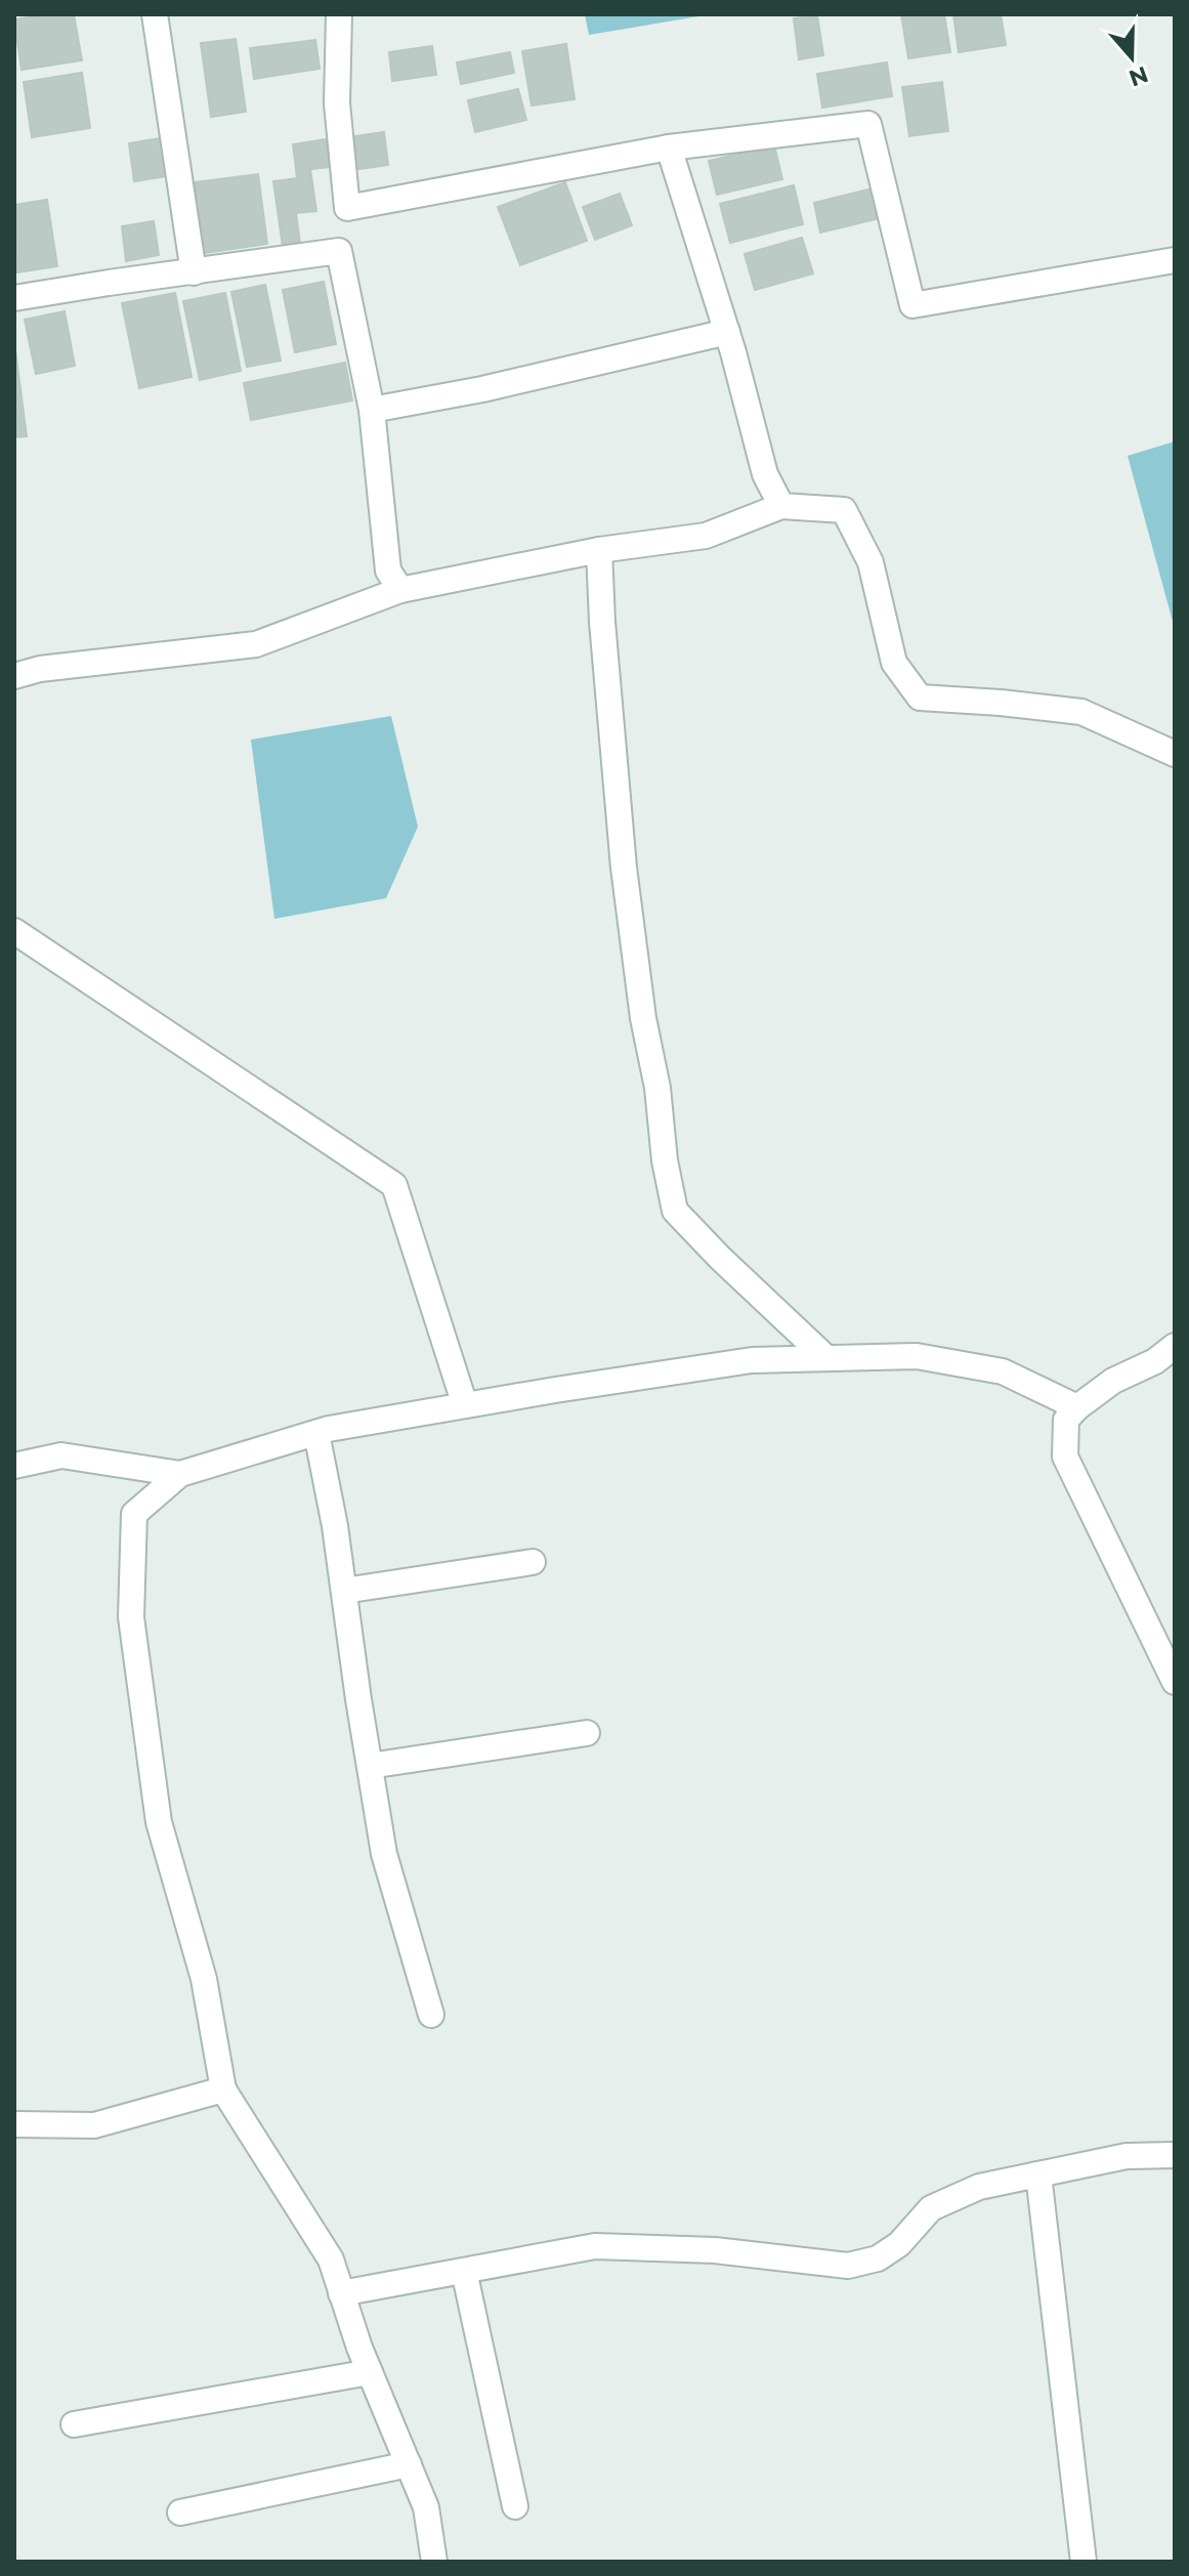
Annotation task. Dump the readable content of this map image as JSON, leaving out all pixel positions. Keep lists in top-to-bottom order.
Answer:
{
  "north": "bottom"
}
